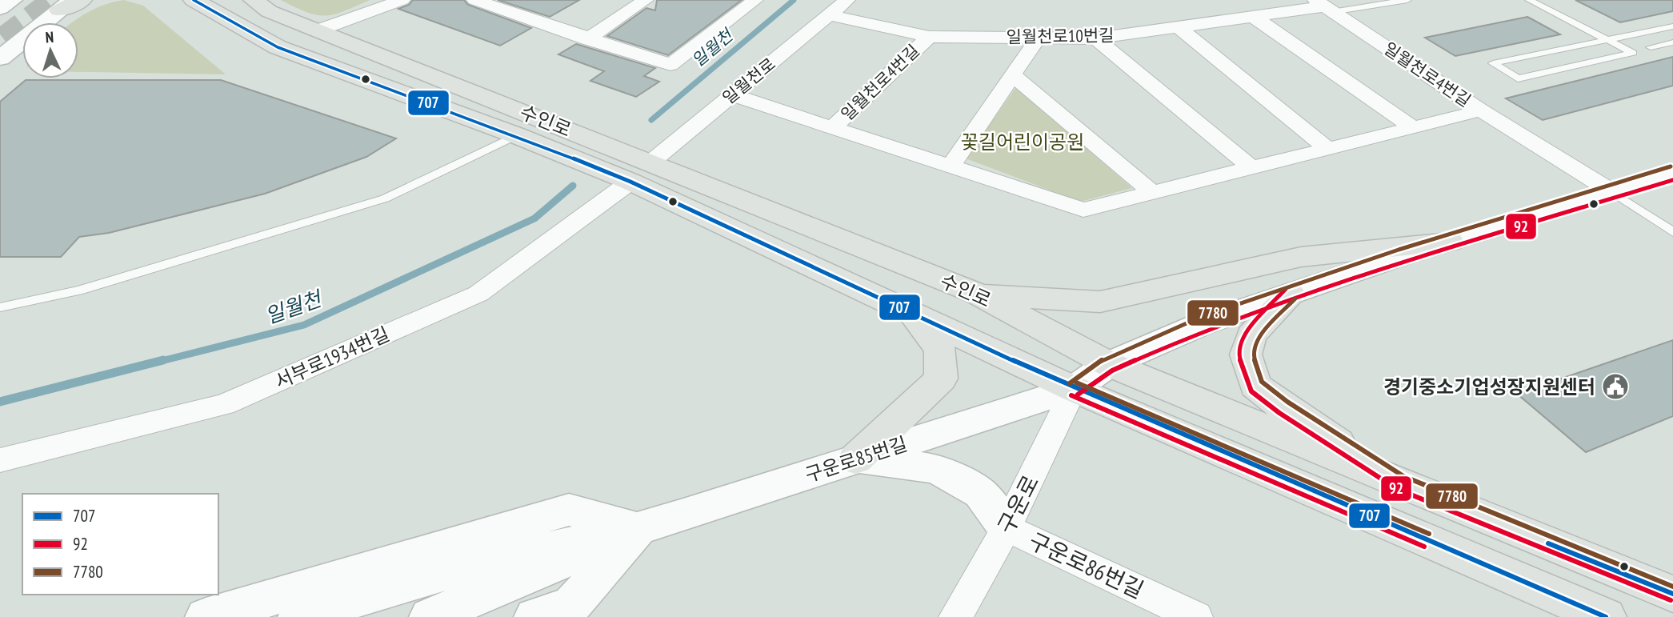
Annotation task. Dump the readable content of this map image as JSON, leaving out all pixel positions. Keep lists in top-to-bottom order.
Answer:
{
  "streets": {
    "main road": ["수인로"],
    "street": [
      "일월천로10번길",
      "일월천로4번길",
      "일월천로",
      "서부로1934번길",
      "구운로85번길",
      "구운로",
      "구운로86번길"
    ]
  },
  "crossings": [
    ["일월천로10번길", "일월천로4번길"],
    ["일월천로10번길", "일월천로"],
    ["일월천로4번길", "일월천로"],
    ["일월천로", "수인로"],
    ["일월천로", "서부로1934번길"],
    ["수인로", "서부로1934번길"],
    ["수인로", "구운로85번길"],
    ["수인로", "구운로"],
    ["구운로85번길", "구운로"],
    ["구운로", "구운로86번길"]
  ],
  "water": ["일월천"],
  "parks": ["꽃길어린이공원"],
  "places": {
    "public building": ["경기중소기업성장지원센터"]
  },
  "lines": ["transit line 707", "transit line 7780", "transit line 92"],
  "legend": ["707", "92", "7780"],
  "north": "top"
}
